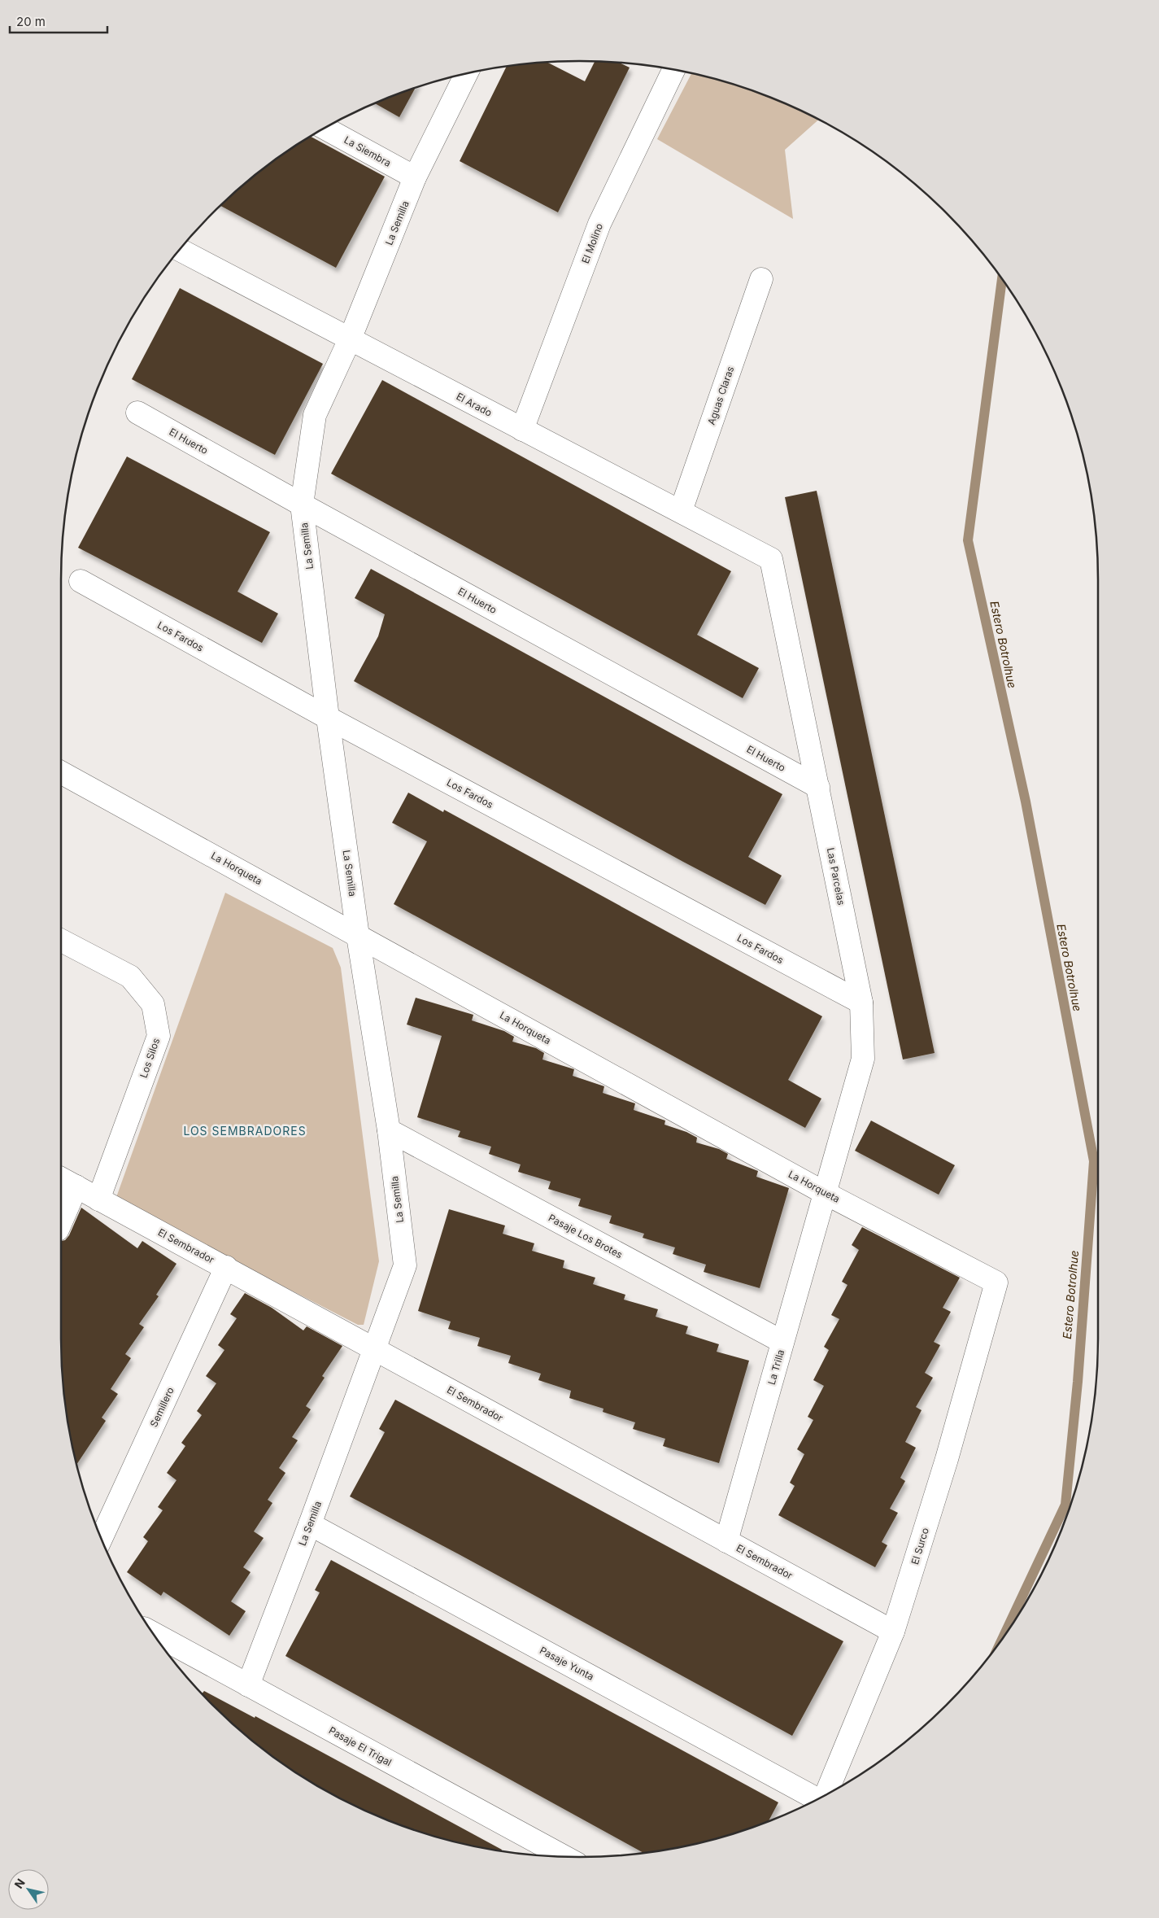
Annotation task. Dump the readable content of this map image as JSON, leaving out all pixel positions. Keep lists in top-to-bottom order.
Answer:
{
  "streets": {
    "street": [
      "La Siembra",
      "La Semilla",
      "El Molino",
      "Aguas Claras",
      "El Arado",
      "El Huerto",
      "Los Fardos",
      "La Horqueta",
      "Las Parcelas",
      "Los Silos",
      "Pasaje Los Brotes",
      "El Sembrador",
      "La Trilla",
      "Semillero",
      "El Surco",
      "Pasaje Yunta",
      "Pasaje El Trigal"
    ]
  },
  "crossings": [
    ["La Siembra", "La Semilla"],
    ["La Semilla", "El Arado"],
    ["La Semilla", "El Huerto"],
    ["La Semilla", "Los Fardos"],
    ["La Semilla", "La Horqueta"],
    ["La Semilla", "Pasaje Los Brotes"],
    ["La Semilla", "El Sembrador"],
    ["La Semilla", "Pasaje Yunta"],
    ["La Semilla", "Pasaje El Trigal"],
    ["El Molino", "El Arado"],
    ["Aguas Claras", "El Arado"],
    ["El Arado", "Las Parcelas"],
    ["El Huerto", "Las Parcelas"],
    ["Los Fardos", "Las Parcelas"],
    ["La Horqueta", "Las Parcelas"],
    ["La Horqueta", "La Trilla"],
    ["La Horqueta", "El Surco"],
    ["Las Parcelas", "La Trilla"],
    ["Los Silos", "El Sembrador"],
    ["Pasaje Los Brotes", "La Trilla"],
    ["El Sembrador", "La Trilla"],
    ["El Sembrador", "Semillero"],
    ["El Sembrador", "El Surco"]
  ],
  "districts": ["LOS SEMBRADORES"],
  "water": ["Estero Botrolhue"],
  "scale_bar": "20 m",
  "north": "top left"
}
